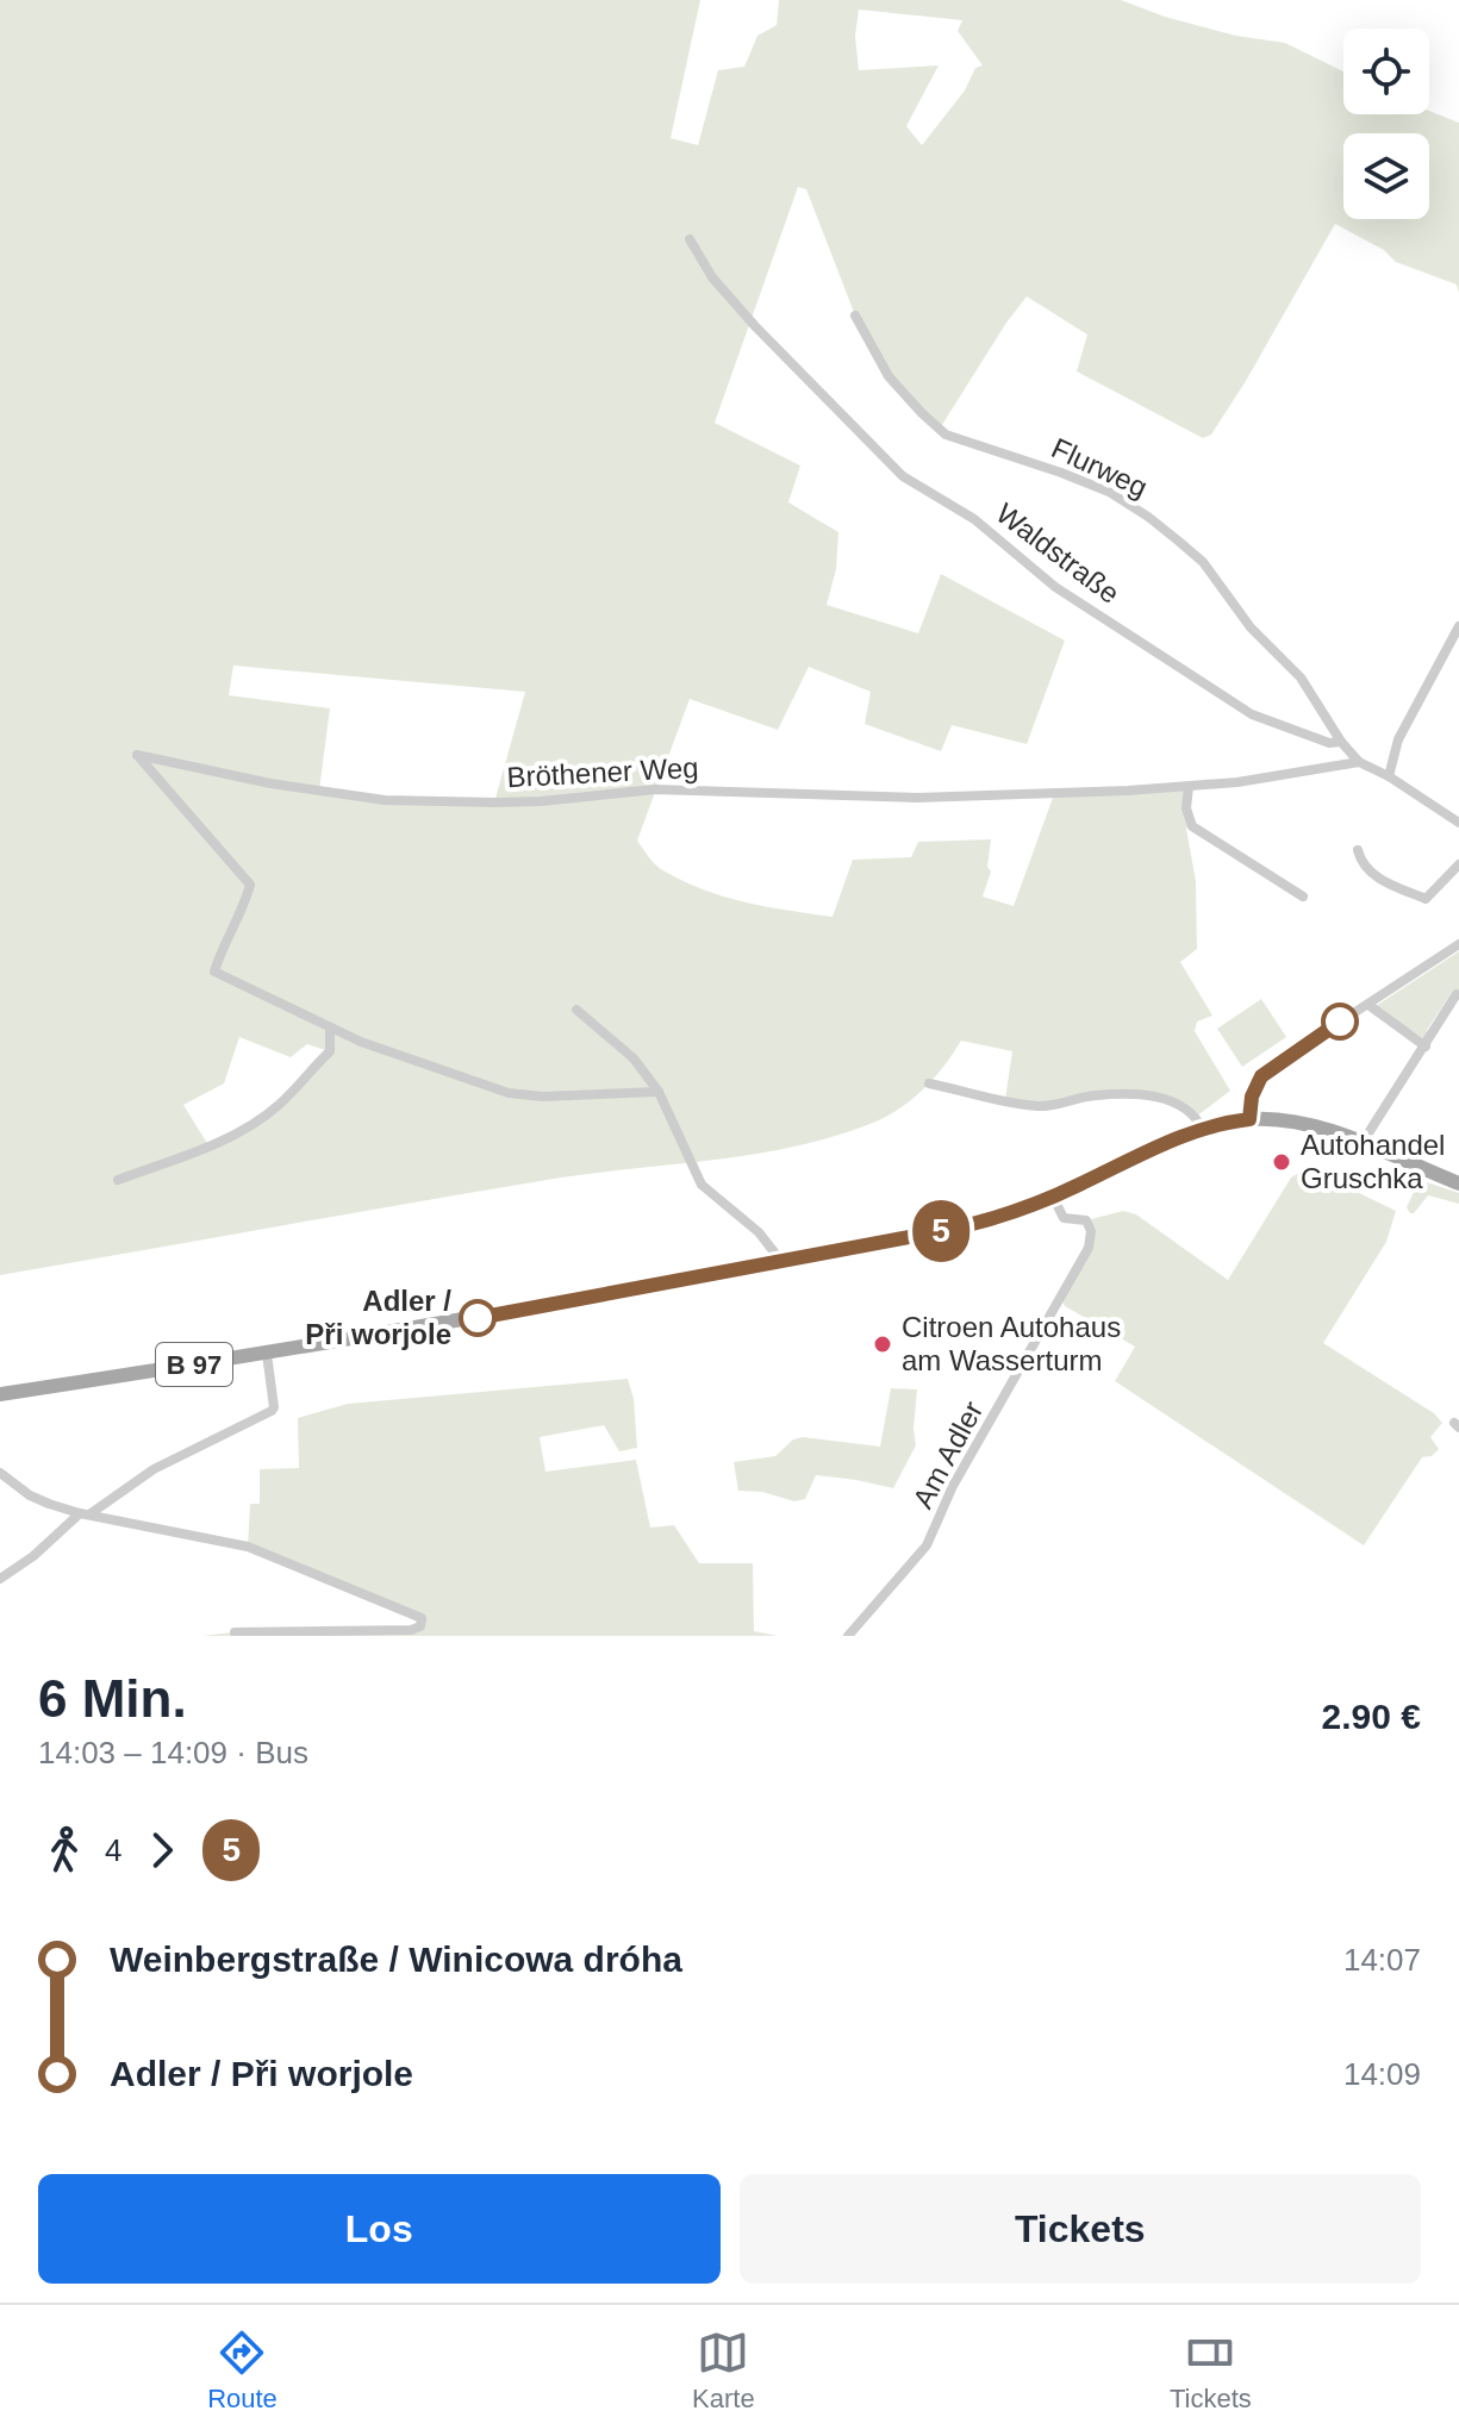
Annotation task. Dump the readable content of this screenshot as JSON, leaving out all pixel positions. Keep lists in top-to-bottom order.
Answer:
{
  "streets": {
    "main road": ["B 97"],
    "street": [
      "Flurweg",
      "Waldstraße",
      "Bröthener Weg",
      "Am Adler"
    ]
  },
  "crossings": [
    ["Flurweg", "Waldstraße"],
    ["B 97", "Am Adler"]
  ],
  "places": ["Autohandel Gruschka", "Adler / Při worjole", "Citroen Autohaus am Wasserturm"],
  "lines": ["bus line 5"],
  "page": {
    "on_map": "5",
    "heading": ["6 Min.", "14:03 – 14:09 · Bus", "2.90 €"],
    "legs": ["4", "5"],
    "list": [
      {
        "name": "Weinbergstraße / Winicowa dróha",
        "value": "14:07"
      },
      {
        "name": "Adler / Při worjole",
        "value": "14:09"
      }
    ],
    "buttons": ["Los", "Tickets"],
    "tabs": ["Route", "Karte", "Tickets"]
  }
}
